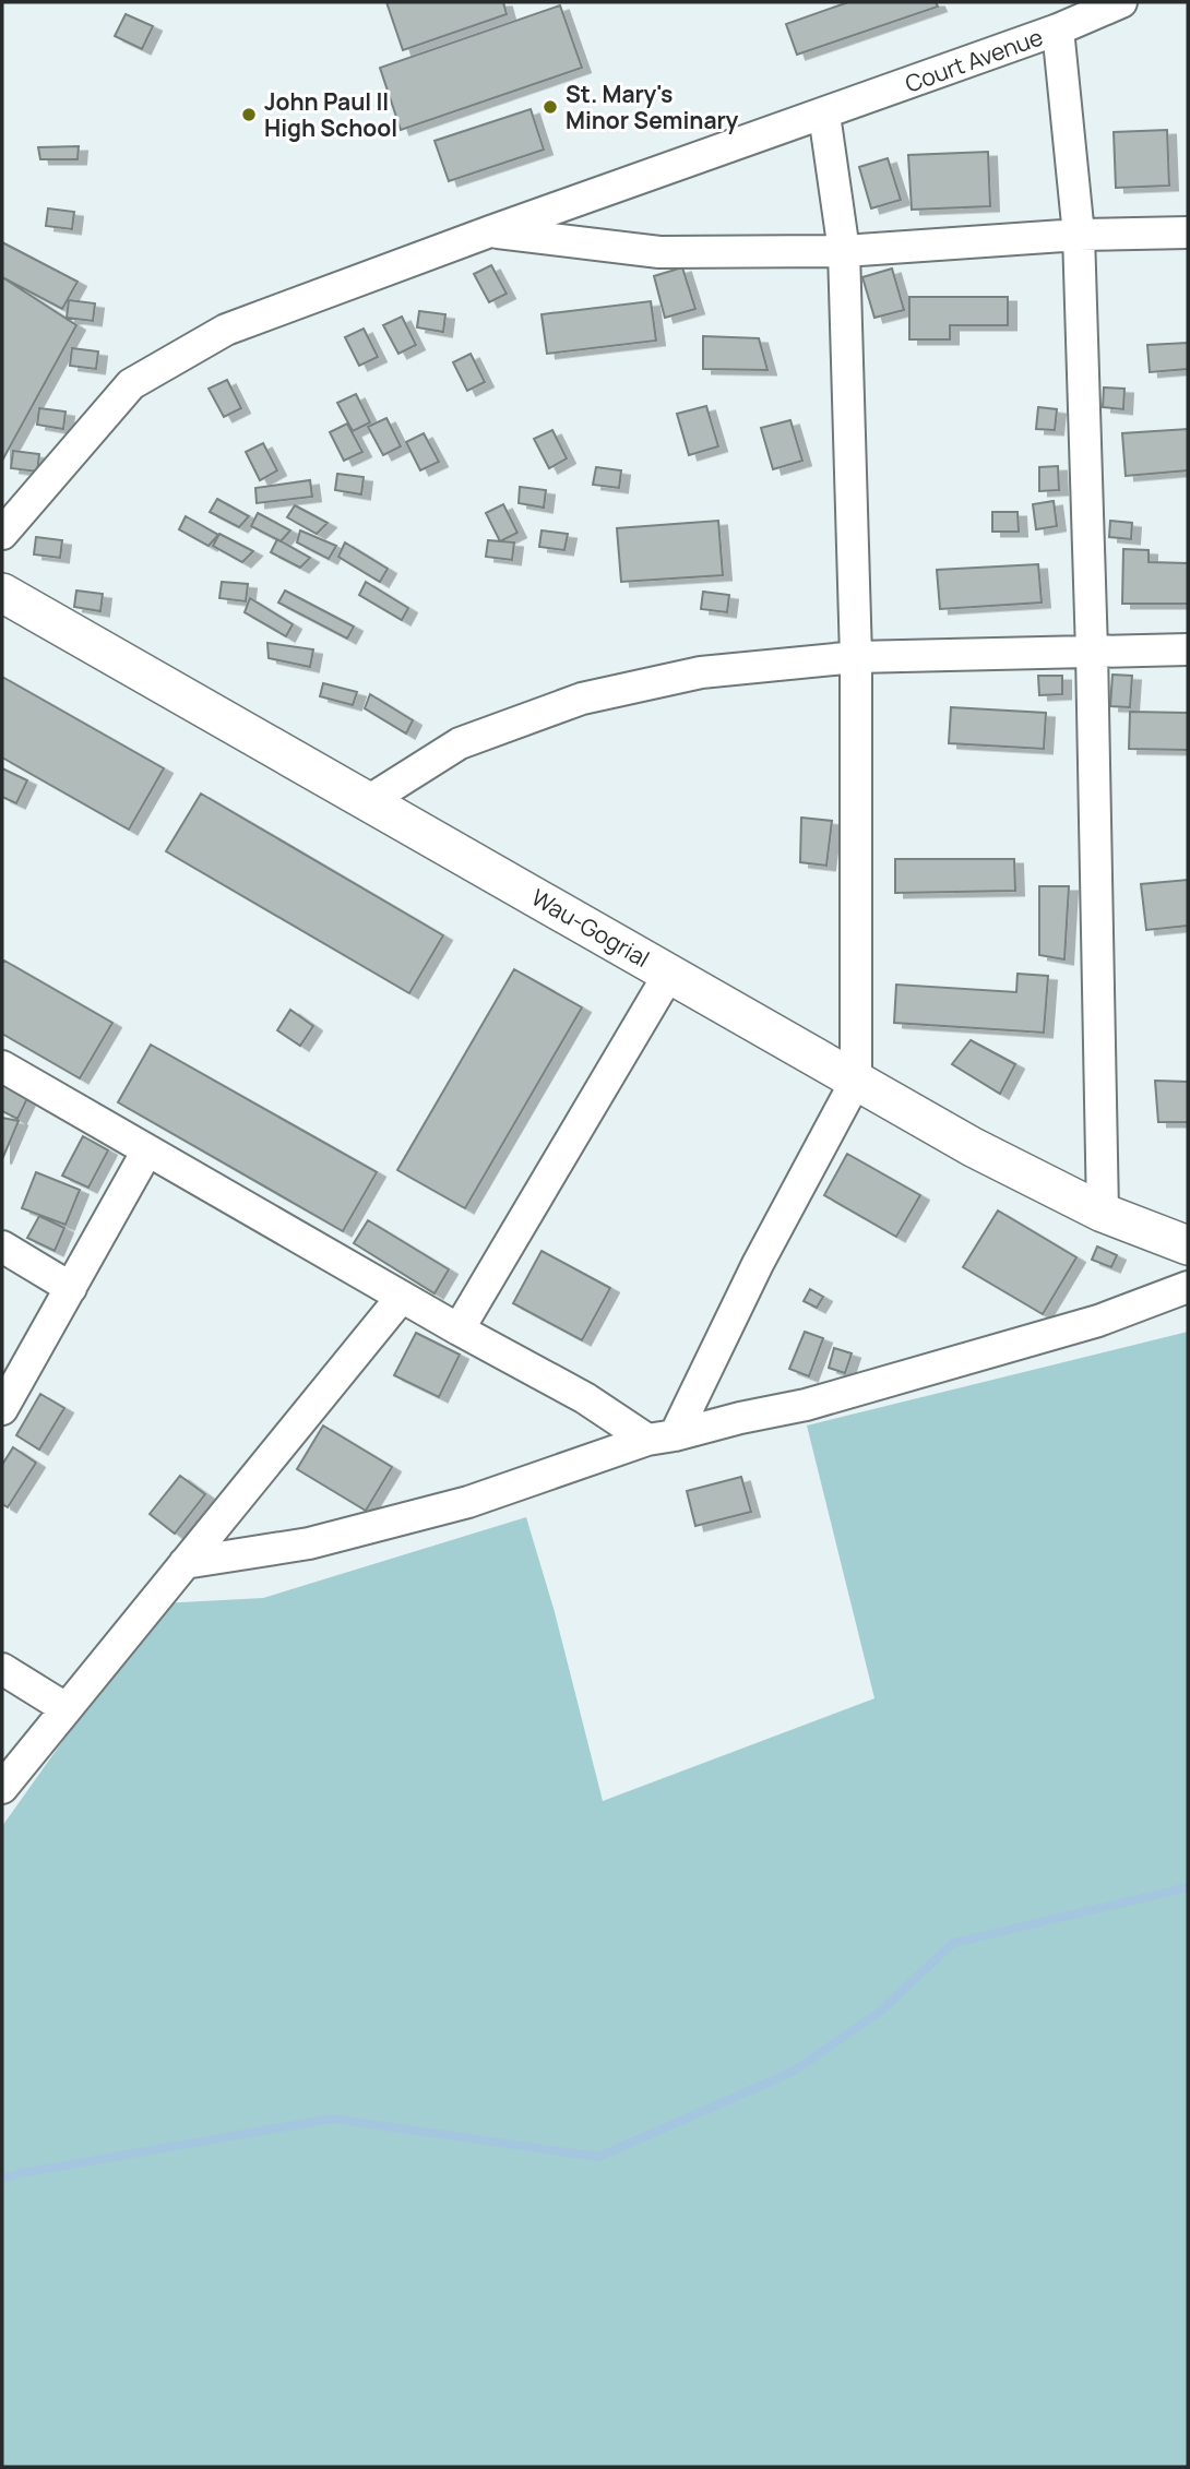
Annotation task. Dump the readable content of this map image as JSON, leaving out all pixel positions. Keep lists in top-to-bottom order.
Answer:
{
  "streets": {
    "main road": ["Wau-Gogrial"],
    "street": ["Court Avenue"]
  },
  "places": ["St. Mary's Minor Seminary", "John Paul II High School"]
}
